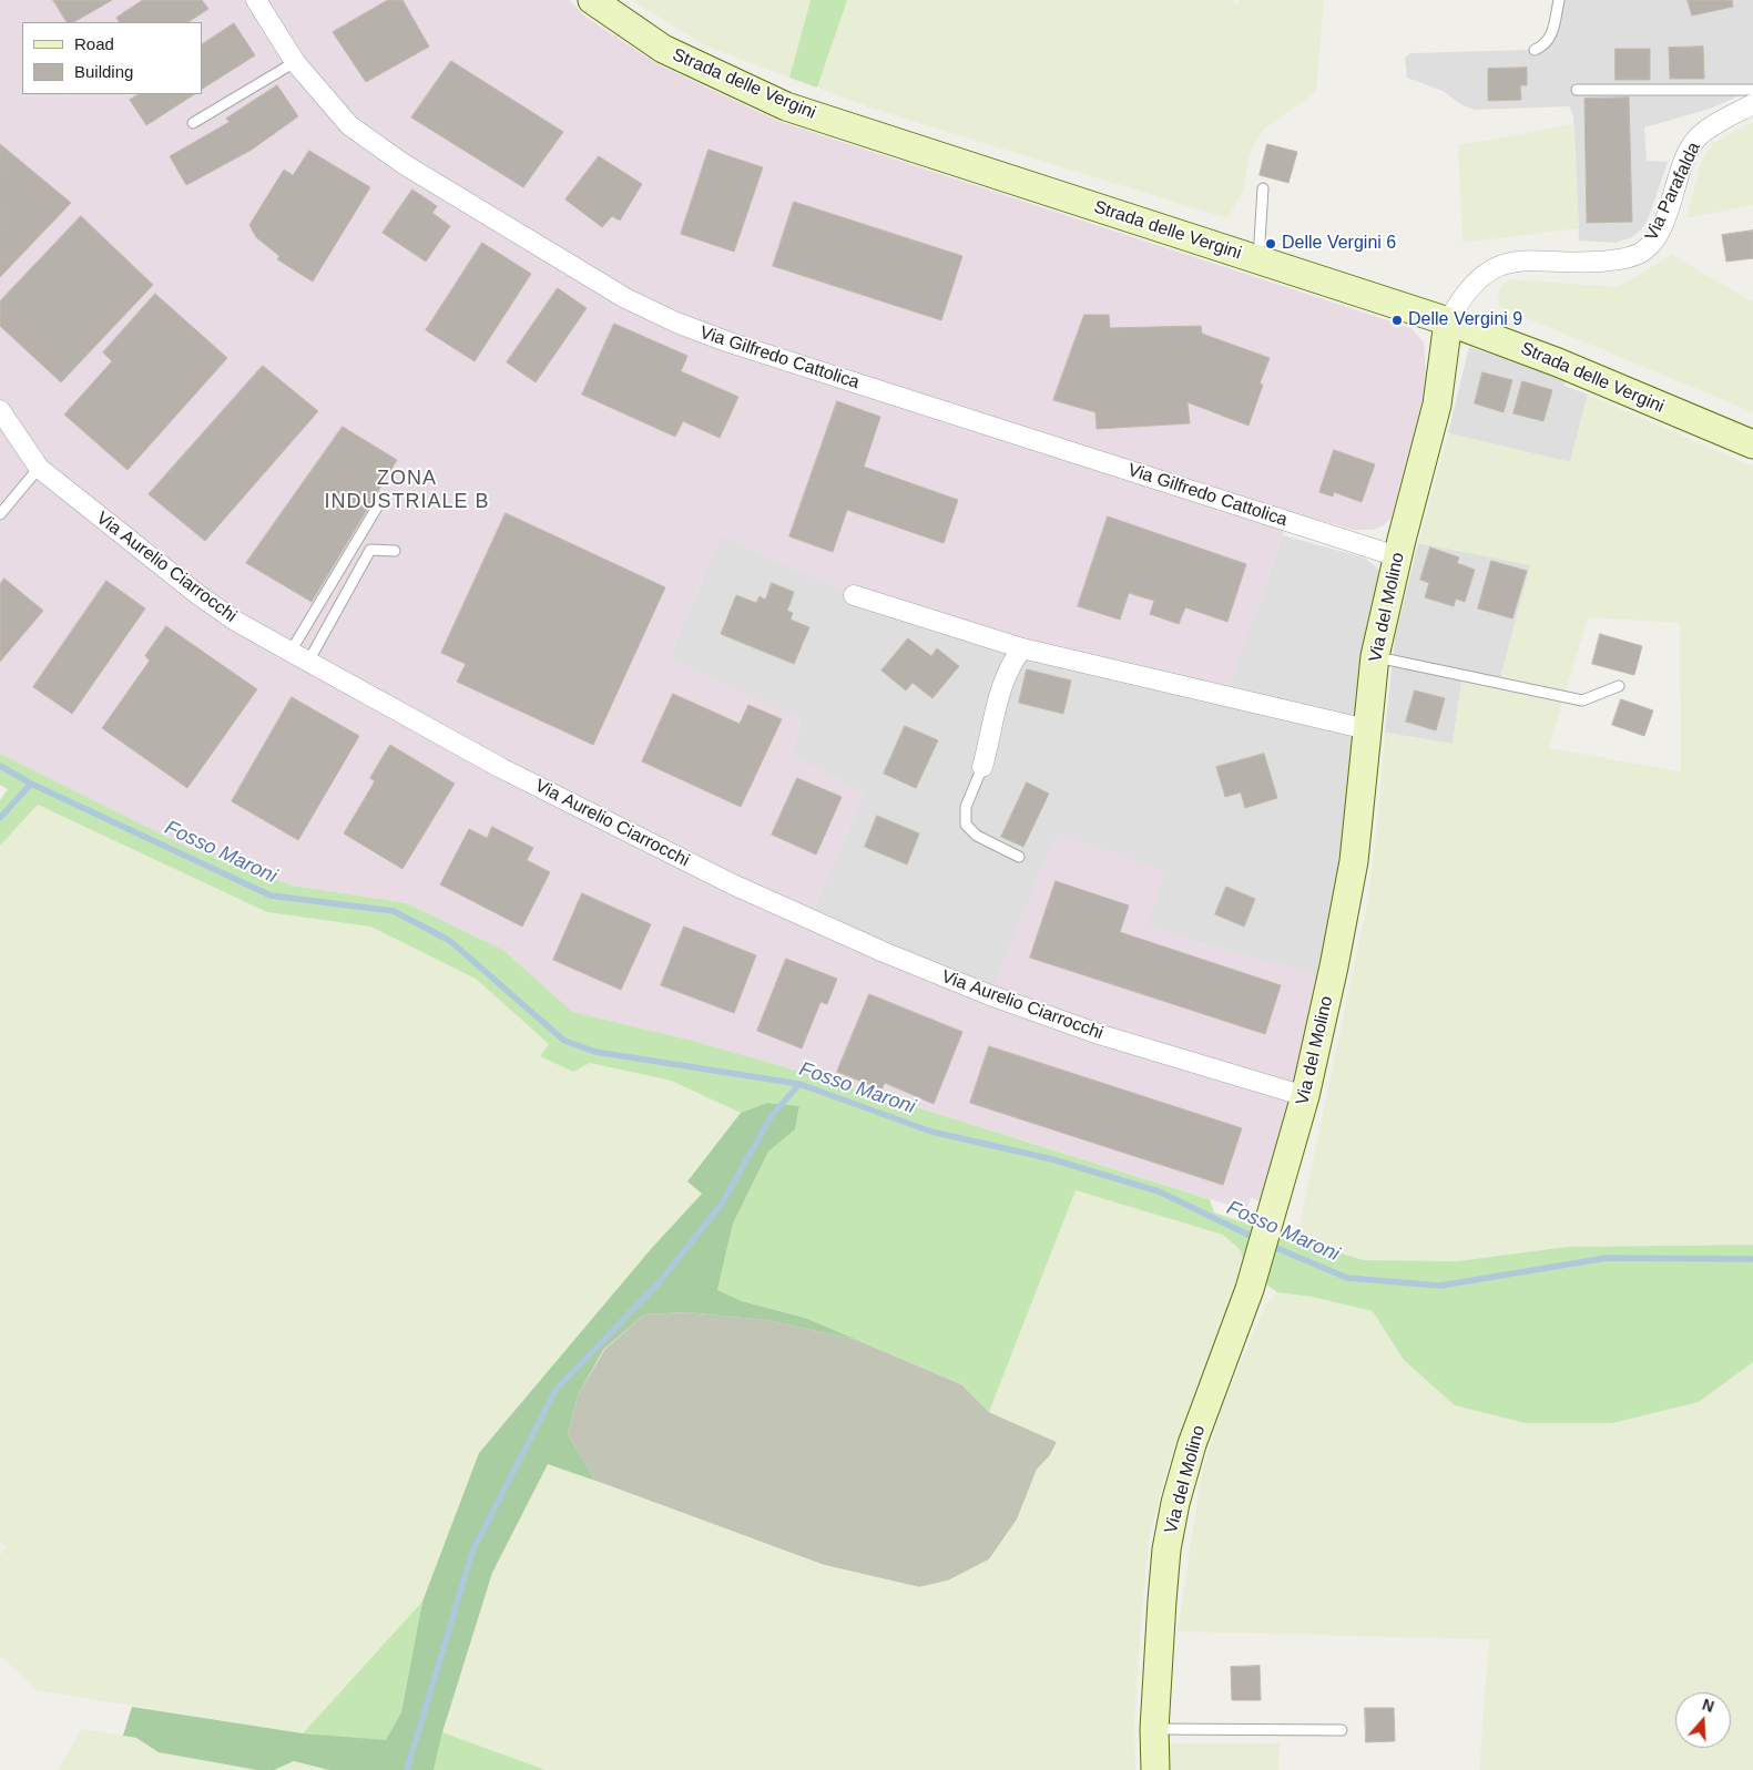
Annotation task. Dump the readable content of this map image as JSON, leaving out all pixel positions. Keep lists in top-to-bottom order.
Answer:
{
  "streets": {
    "street": [
      "Strada delle Vergini",
      "Via Parafalda",
      "Via Gilfredo Cattolica",
      "Via Aurelio Ciarrocchi",
      "Via del Molino"
    ]
  },
  "crossings": [
    ["Strada delle Vergini", "Via Parafalda"],
    ["Strada delle Vergini", "Via del Molino"],
    ["Via Parafalda", "Via del Molino"],
    ["Via Gilfredo Cattolica", "Via del Molino"],
    ["Via Aurelio Ciarrocchi", "Via del Molino"]
  ],
  "districts": ["ZONA INDUSTRIALE B"],
  "water": ["Fosso Maroni"],
  "places": ["Delle Vergini 6", "Delle Vergini 9"],
  "legend": ["Road", "Building"],
  "north": "top"
}
